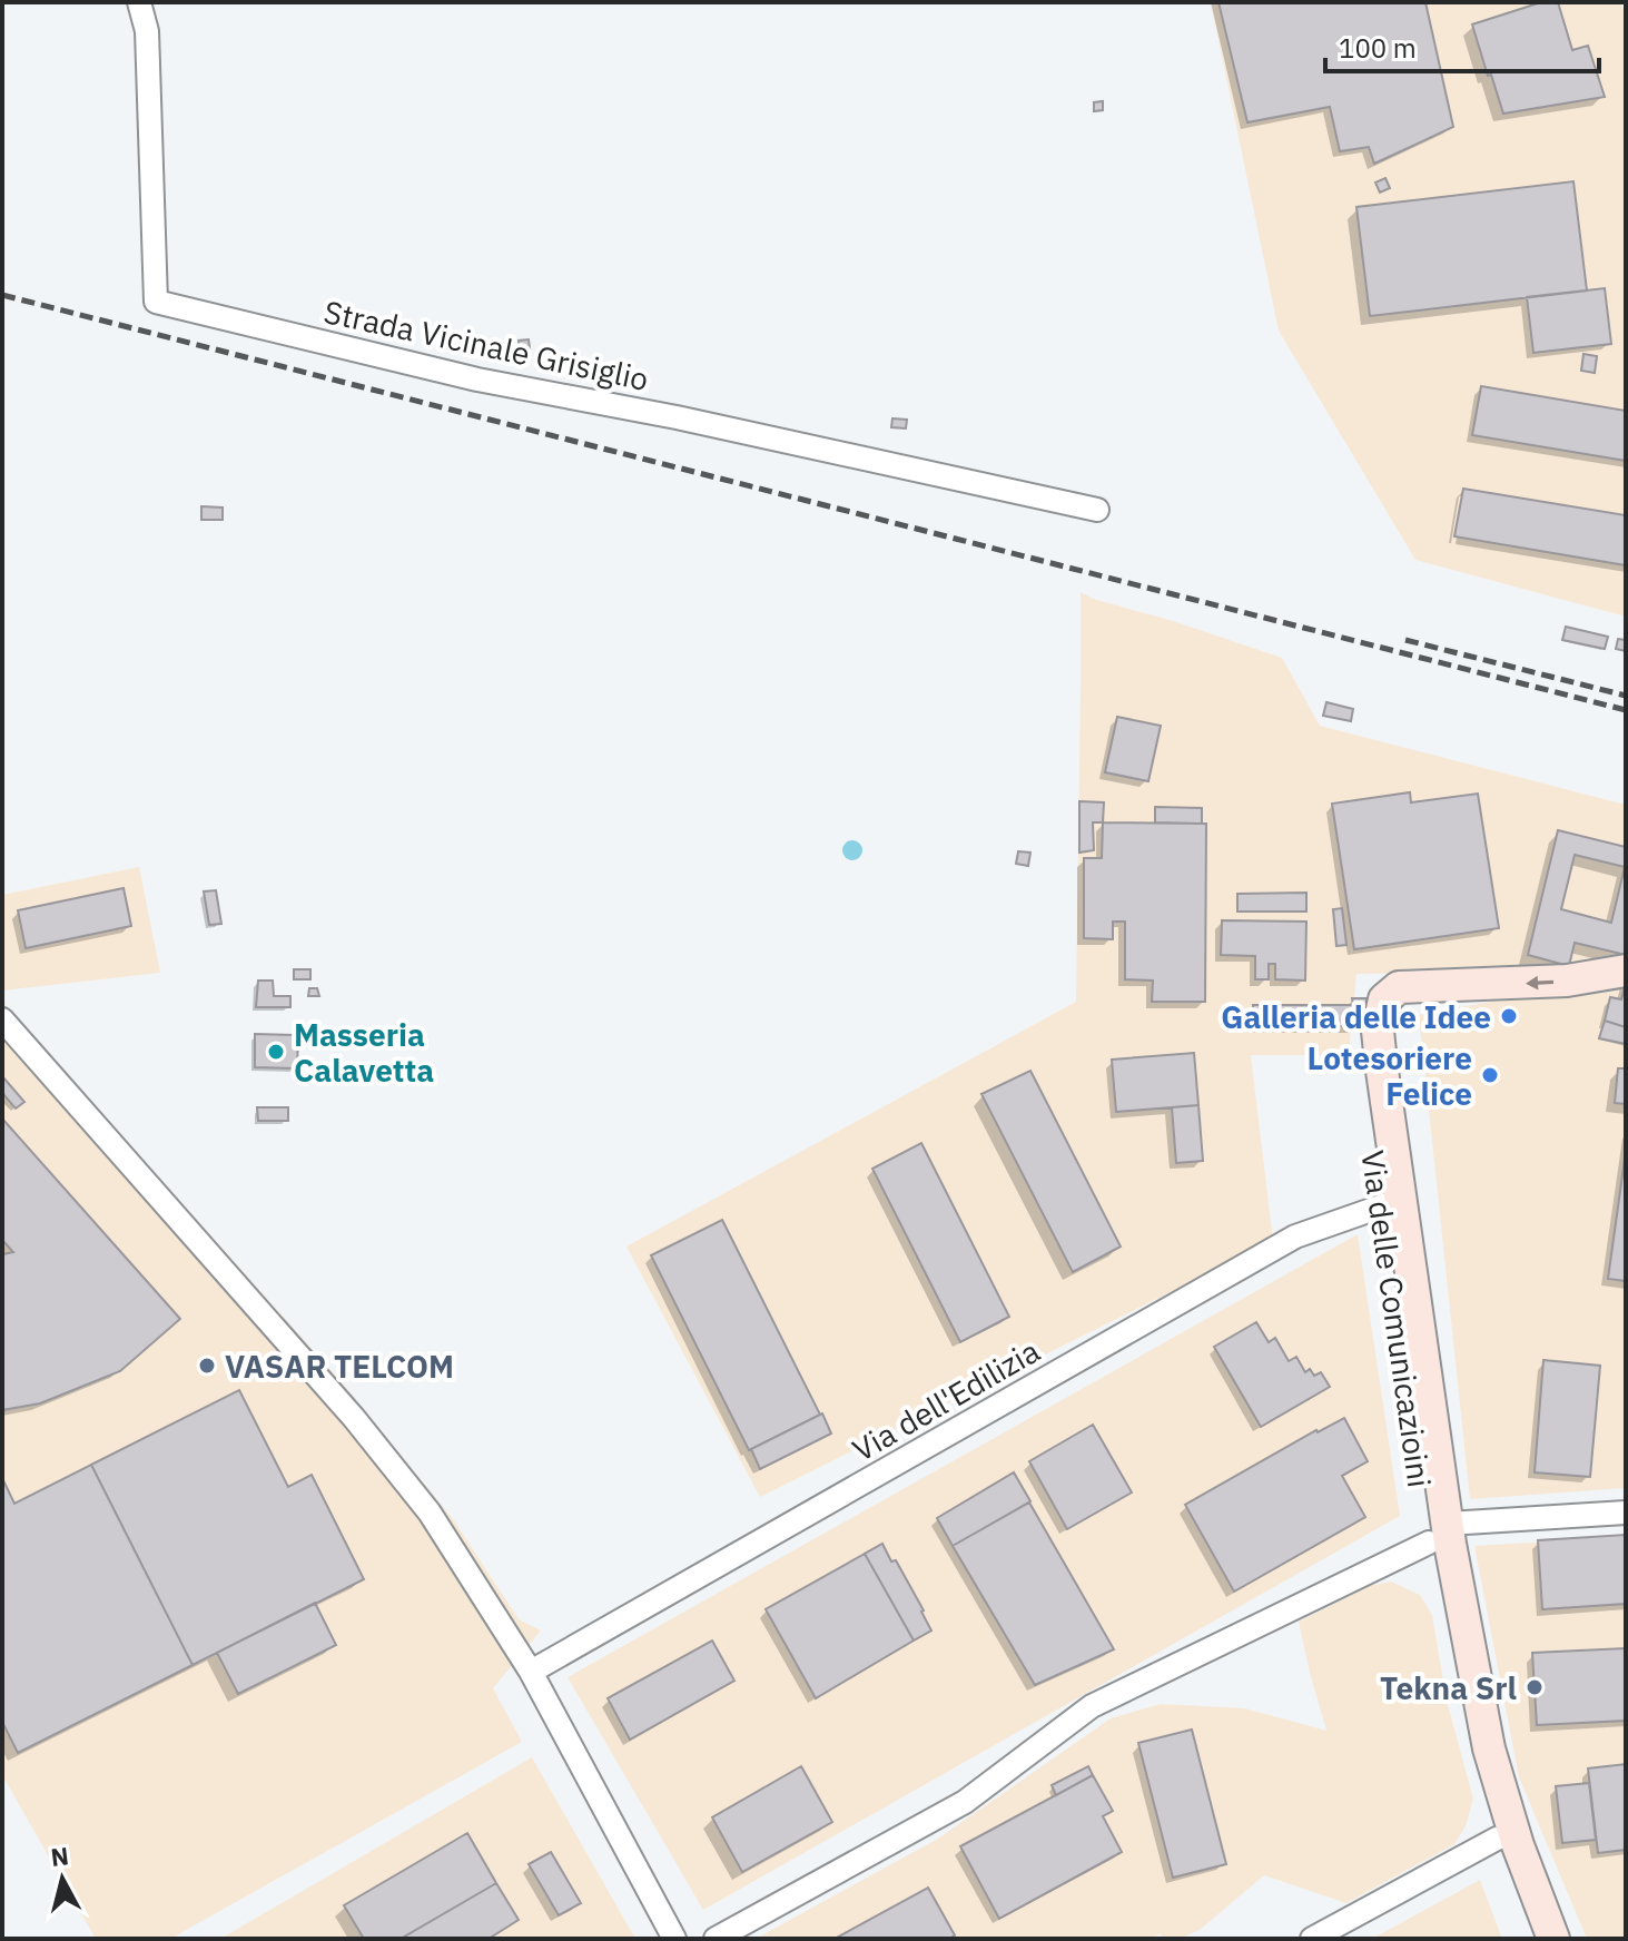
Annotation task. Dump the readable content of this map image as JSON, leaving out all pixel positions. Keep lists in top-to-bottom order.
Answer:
{
  "streets": {
    "street": ["Strada Vicinale Grisiglio", "Via delle Comunicazioini", "Via dell'Edilizia"]
  },
  "crossings": [
    ["Via delle Comunicazioini", "Via dell'Edilizia"]
  ],
  "places": [
    "Galleria delle Idee",
    "Masseria Calavetta",
    "Lotesoriere Felice",
    "VASAR TELCOM",
    "Tekna Srl"
  ],
  "scale_bar": "100 m",
  "north": "top"
}
